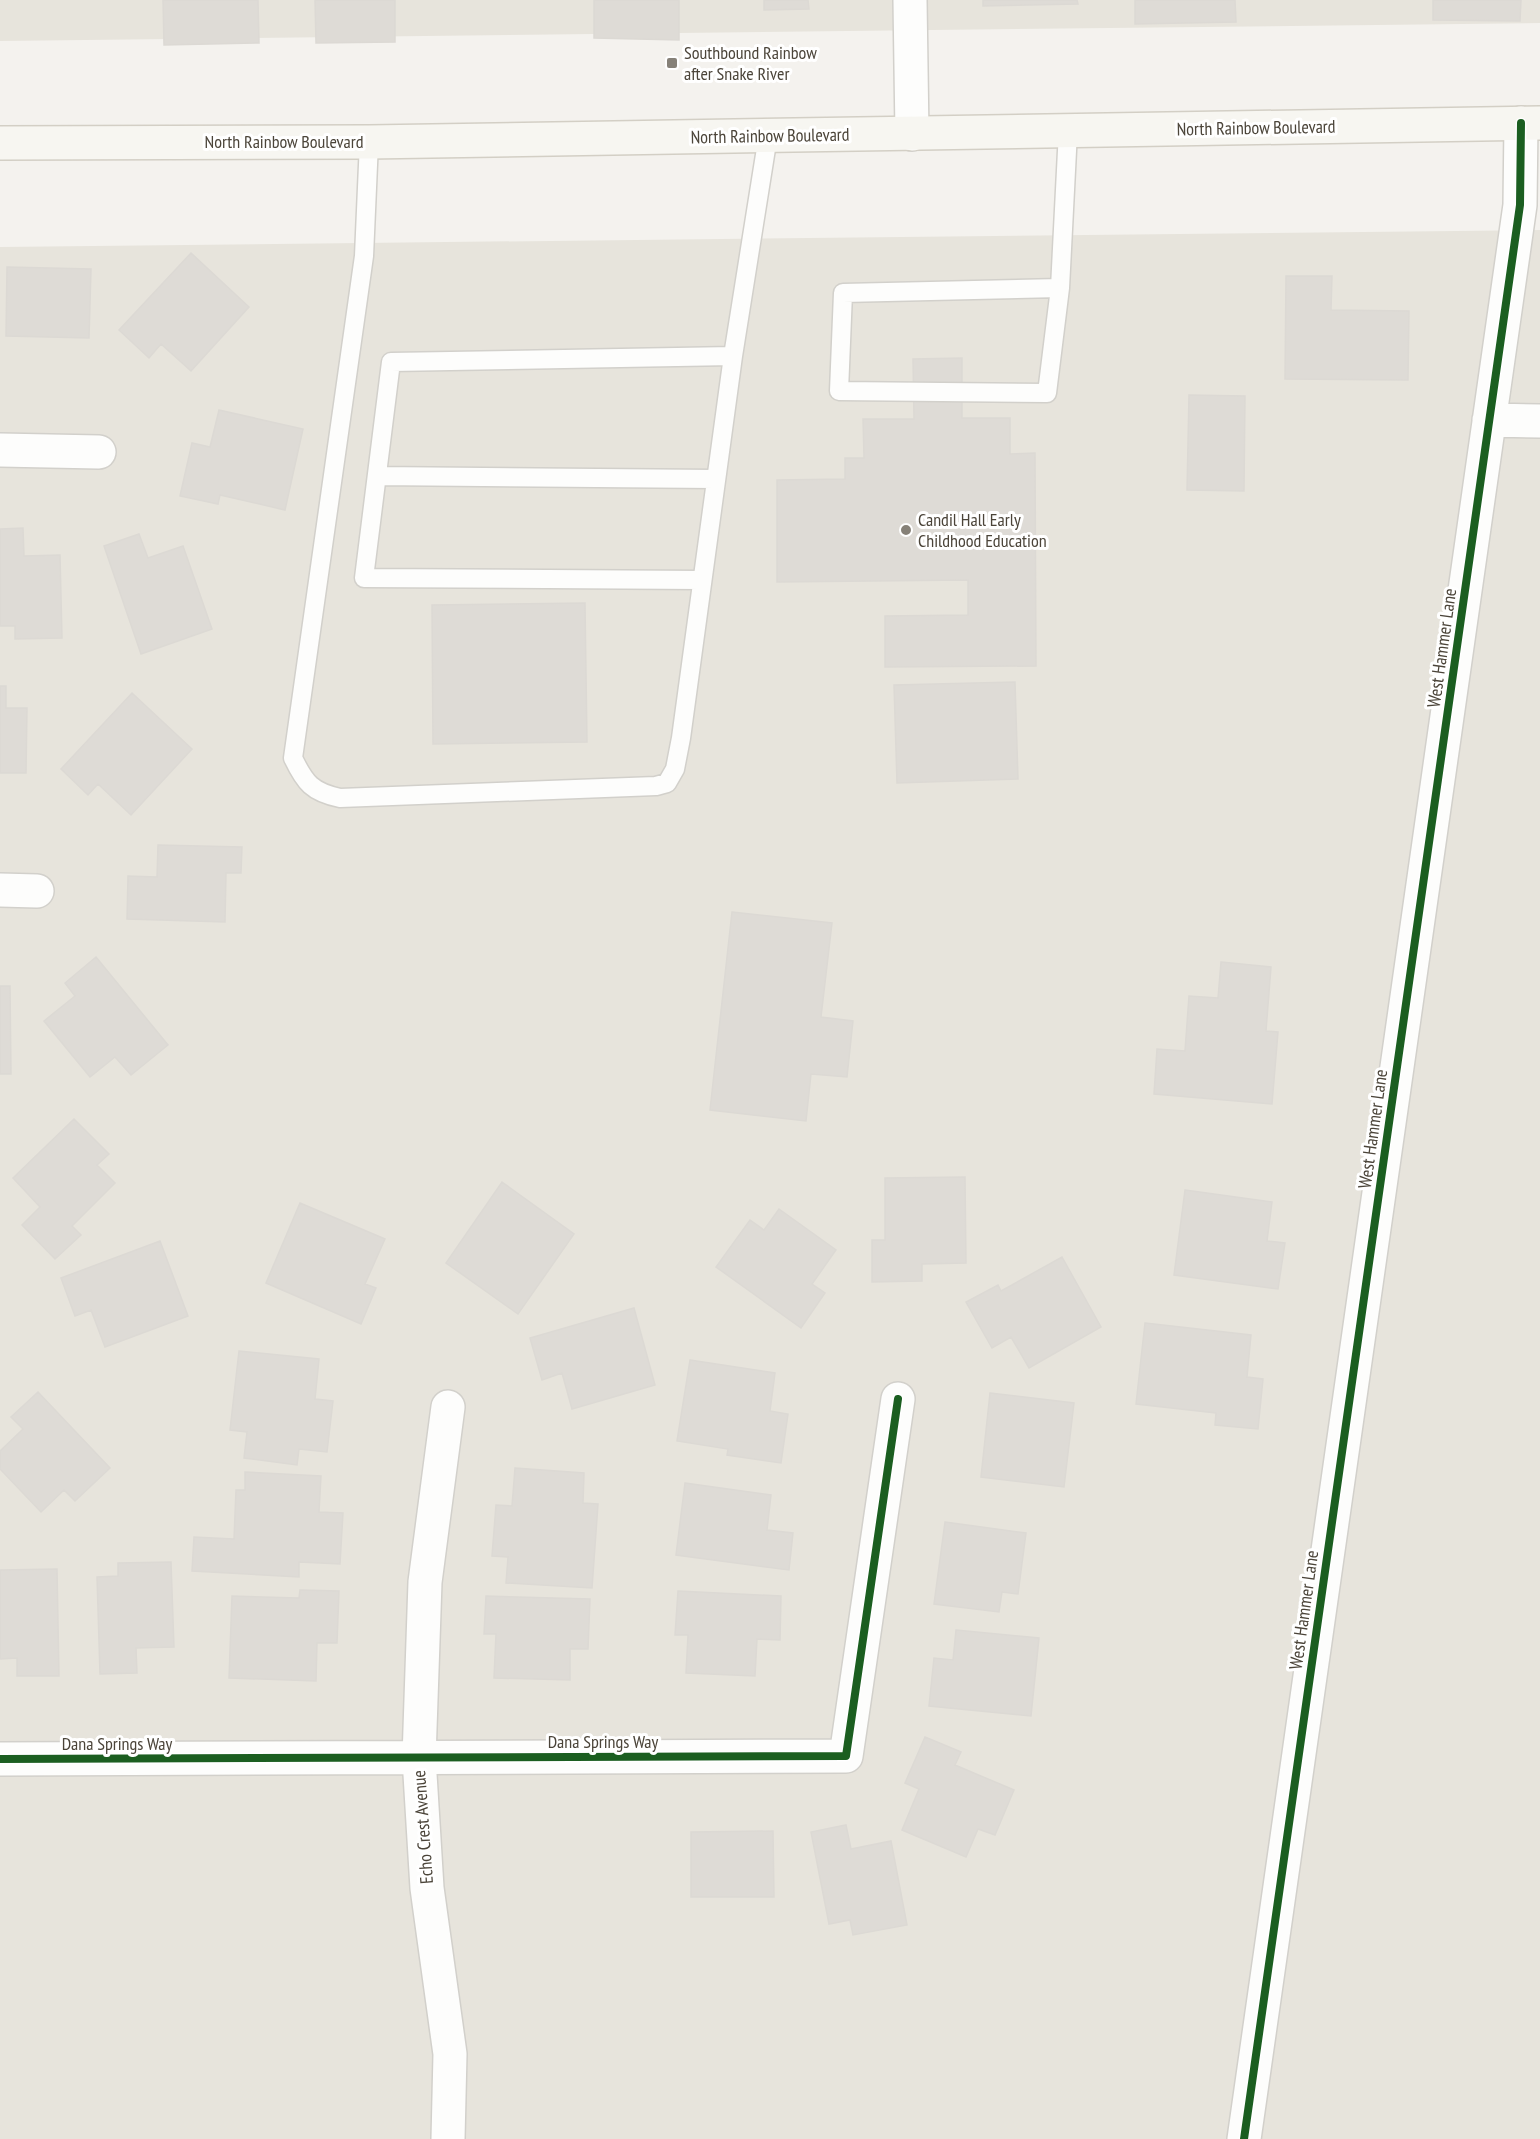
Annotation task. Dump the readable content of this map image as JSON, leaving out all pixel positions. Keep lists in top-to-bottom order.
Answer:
{
  "streets": {
    "main road": ["North Rainbow Boulevard"],
    "street": ["West Hammer Lane", "Dana Springs Way", "Echo Crest Avenue"]
  },
  "crossings": [
    ["North Rainbow Boulevard", "West Hammer Lane"],
    ["Dana Springs Way", "Echo Crest Avenue"]
  ],
  "places": {
    "transit": ["Southbound Rainbow after Snake River"],
    "other": ["Candil Hall Early Childhood Education"]
  }
}
